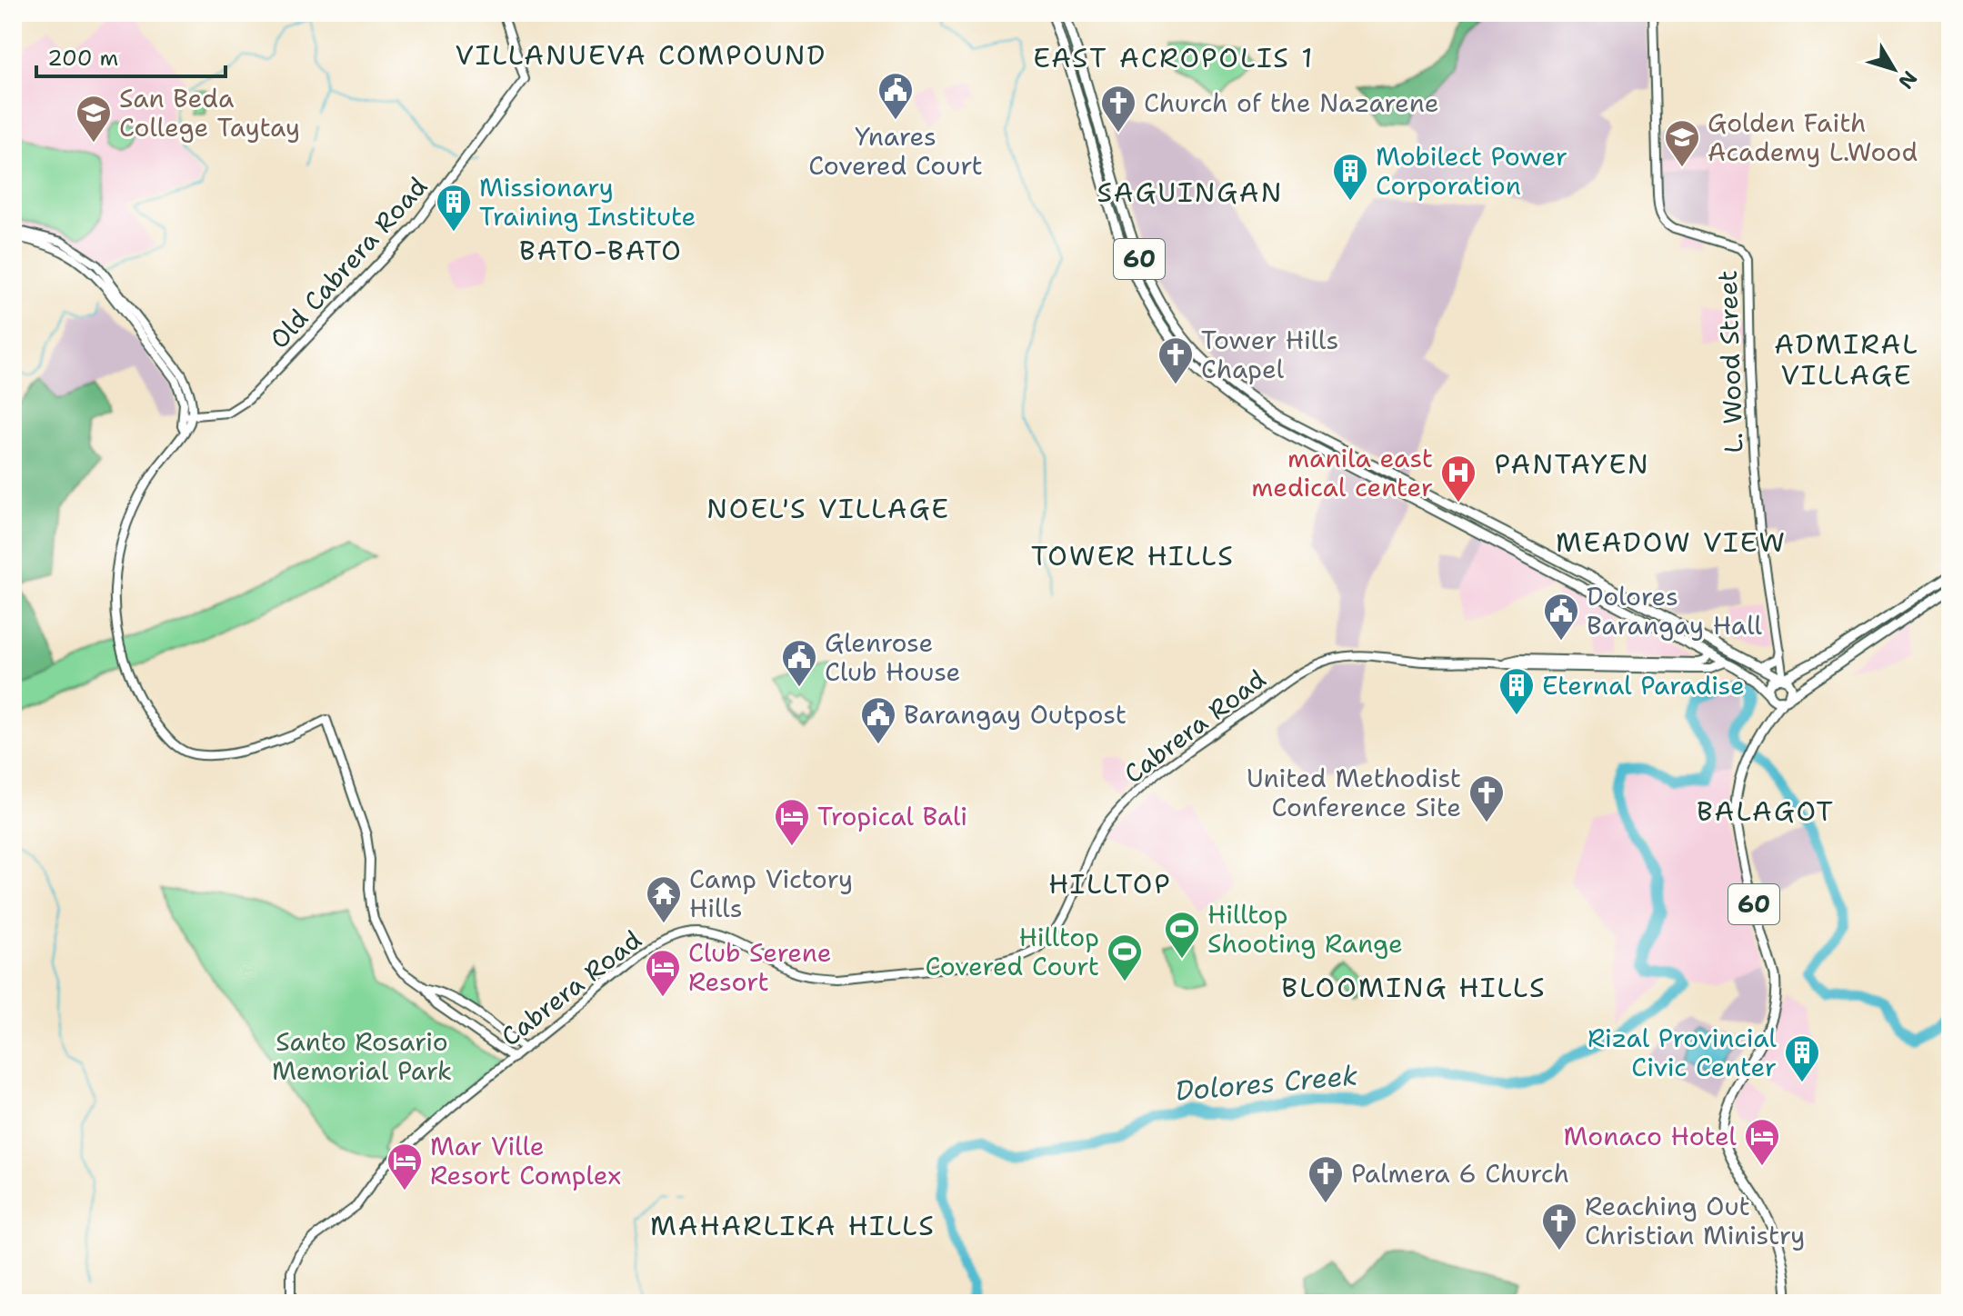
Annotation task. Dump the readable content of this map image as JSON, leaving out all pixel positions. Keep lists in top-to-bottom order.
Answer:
{
  "streets": {
    "main road": [
      "60",
      "Old Cabrera Road",
      "L. Wood Street",
      "Cabrera Road"
    ]
  },
  "crossings": [
    ["60", "L. Wood Street"],
    ["60", "Cabrera Road"]
  ],
  "districts": [
    "VILLANUEVA COMPOUND",
    "EAST ACROPOLIS 1",
    "SAGUINGAN",
    "BATO-BATO",
    "ADMIRAL VILLAGE",
    "PANTAYEN",
    "NOEL'S VILLAGE",
    "MEADOW VIEW",
    "TOWER HILLS",
    "BALAGOT",
    "HILLTOP",
    "BLOOMING HILLS",
    "MAHARLIKA HILLS"
  ],
  "water": ["Dolores Creek"],
  "parks": ["Santo Rosario Memorial Park"],
  "places": {
    "public building": [
      "Ynares Covered Court",
      "Dolores Barangay Hall",
      "Glenrose Club House",
      "Barangay Outpost"
    ],
    "church": [
      "Church of the Nazarene",
      "Tower Hills Chapel",
      "United Methodist Conference Site",
      "Palmera 6 Church",
      "Reaching Out Christian Ministry"
    ],
    "school or university": ["San Beda College Taytay", "Golden Faith Academy L.Wood"],
    "building": [
      "Mobilect Power Corporation",
      "Missionary Training Institute",
      "Eternal Paradise",
      "Rizal Provincial Civic Center"
    ],
    "hospital": ["manila east medical center"],
    "hotel": [
      "Tropical Bali",
      "Club Serene Resort",
      "Monaco Hotel",
      "Mar Ville Resort Complex"
    ],
    "temple": ["Camp Victory Hills"],
    "sports": ["Hilltop Shooting Range", "Hilltop Covered Court"]
  },
  "scale_bar": "200 m",
  "north": "bottom right"
}
